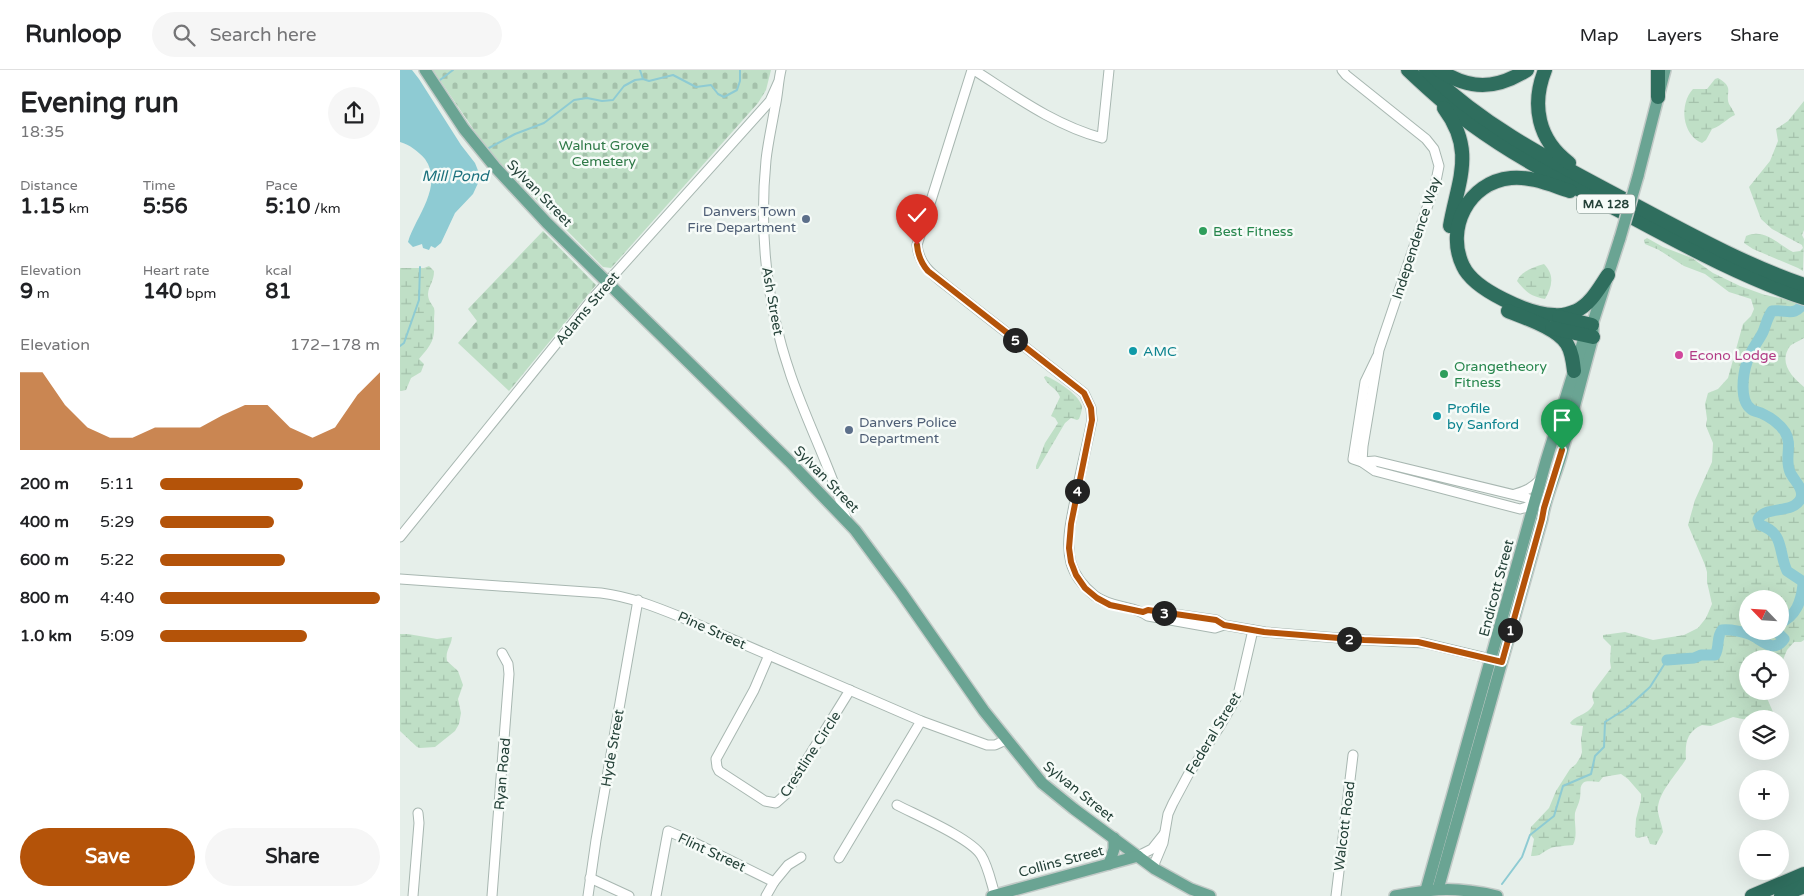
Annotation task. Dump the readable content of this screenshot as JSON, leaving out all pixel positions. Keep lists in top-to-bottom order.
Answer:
{
  "streets": {
    "highway": ["MA 128"],
    "main road": ["Sylvan Street", "Endicott Street", "Collins Street"],
    "street": [
      "Independence Way",
      "Ash Street",
      "Adams Street",
      "Pine Street",
      "Federal Street",
      "Hyde Street",
      "Crestline Circle",
      "Ryan Road",
      "Walcott Road",
      "Flint Street"
    ]
  },
  "crossings": [
    ["Sylvan Street", "Ash Street"],
    ["Sylvan Street", "Adams Street"],
    ["Sylvan Street", "Pine Street"],
    ["Sylvan Street", "Federal Street"],
    ["Sylvan Street", "Collins Street"],
    ["Independence Way", "Endicott Street"],
    ["Ash Street", "Adams Street"],
    ["Pine Street", "Hyde Street"],
    ["Pine Street", "Crestline Circle"],
    ["Federal Street", "Collins Street"]
  ],
  "water": ["Mill Pond"],
  "parks": ["Walnut Grove Cemetery"],
  "places": [
    "Danvers Town Fire Department",
    "Best Fitness",
    "AMC",
    "Econo Lodge",
    "Orangetheory Fitness",
    "Profile by Sanford",
    "Danvers Police Department"
  ],
  "north": "top left",
  "page": {
    "header": "Runloop",
    "search": "Search here",
    "nav": ["Map", "Layers", "Share"],
    "heading": ["Evening run", "18:35"],
    "stats": [
      ["Distance", "1.15 km"],
      ["Time", "5:56"],
      ["Pace", "5:10 /km"],
      ["Elevation", "9 m"],
      ["Heart rate", "140 bpm"],
      ["kcal", "81"]
    ],
    "chart": ["Elevation", "172–178 m"],
    "pins": [
      "5",
      "4",
      "3",
      "1",
      "2"
    ],
    "list": [
      {
        "name": "200 m",
        "note": "5:11"
      },
      {
        "name": "400 m",
        "note": "5:29"
      },
      {
        "name": "600 m",
        "note": "5:22"
      },
      {
        "name": "800 m",
        "note": "4:40"
      },
      {
        "name": "1.0 km",
        "note": "5:09"
      }
    ],
    "map_buttons": ["+", "−"],
    "buttons": ["Save", "Share"]
  }
}
